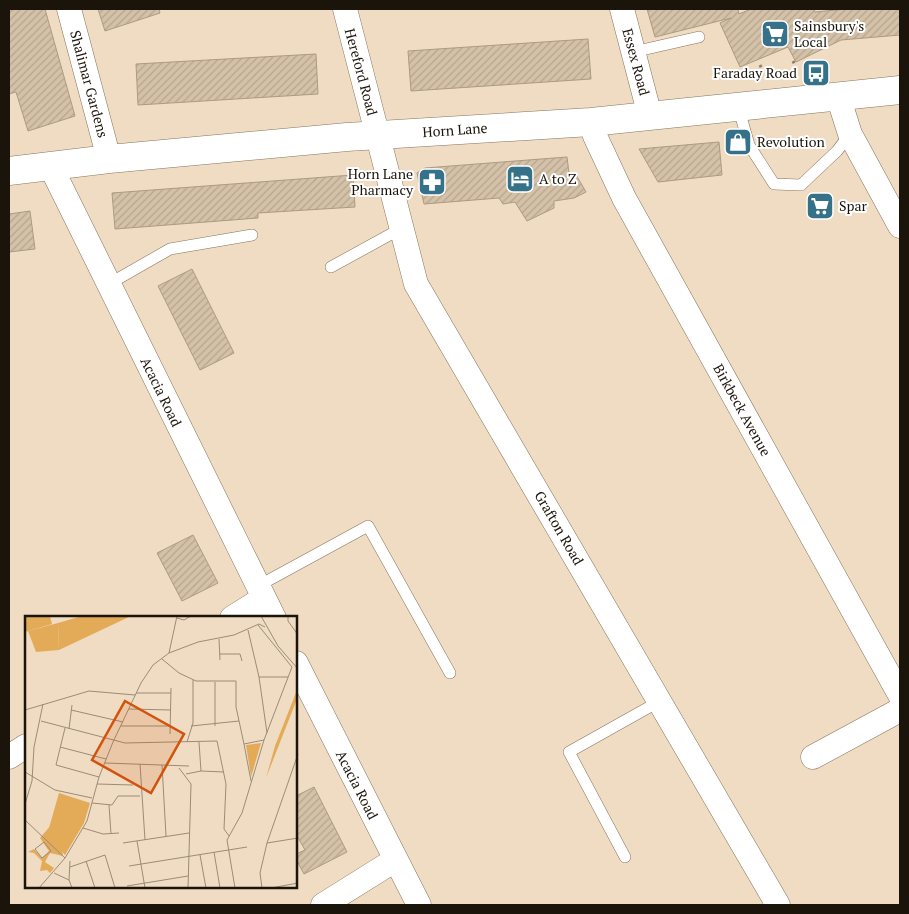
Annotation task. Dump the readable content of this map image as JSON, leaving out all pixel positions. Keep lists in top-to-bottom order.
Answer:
{
  "streets": {
    "main road": ["Horn Lane"],
    "street": [
      "Essex Road",
      "Hereford Road",
      "Shalimar Gardens",
      "Acacia Road",
      "Birkbeck Avenue",
      "Grafton Road"
    ]
  },
  "crossings": [
    ["Essex Road", "Horn Lane"],
    ["Hereford Road", "Horn Lane"],
    ["Hereford Road", "Grafton Road"],
    ["Shalimar Gardens", "Horn Lane"],
    ["Horn Lane", "Acacia Road"],
    ["Horn Lane", "Birkbeck Avenue"],
    ["Horn Lane", "Grafton Road"]
  ],
  "places": {
    "supermarket": ["Sainsbury's Local", "Spar"],
    "bus stop": ["Faraday Road"],
    "shop": ["Revolution"],
    "hotel": ["A to Z"],
    "pharmacy": ["Horn Lane Pharmacy"]
  }
}
